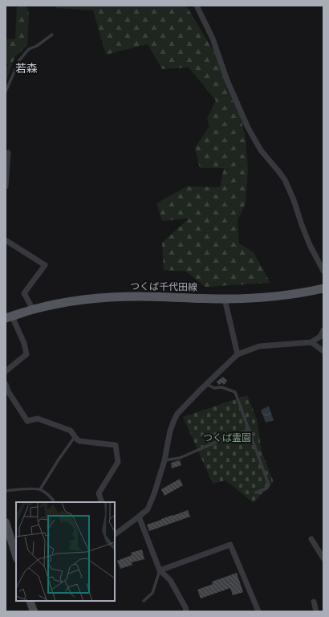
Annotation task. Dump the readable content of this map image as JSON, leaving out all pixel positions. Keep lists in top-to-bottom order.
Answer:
{
  "streets": {
    "main road": ["つくば千代田線"]
  },
  "districts": ["若森"],
  "parks": ["つくば霊園"]
}
